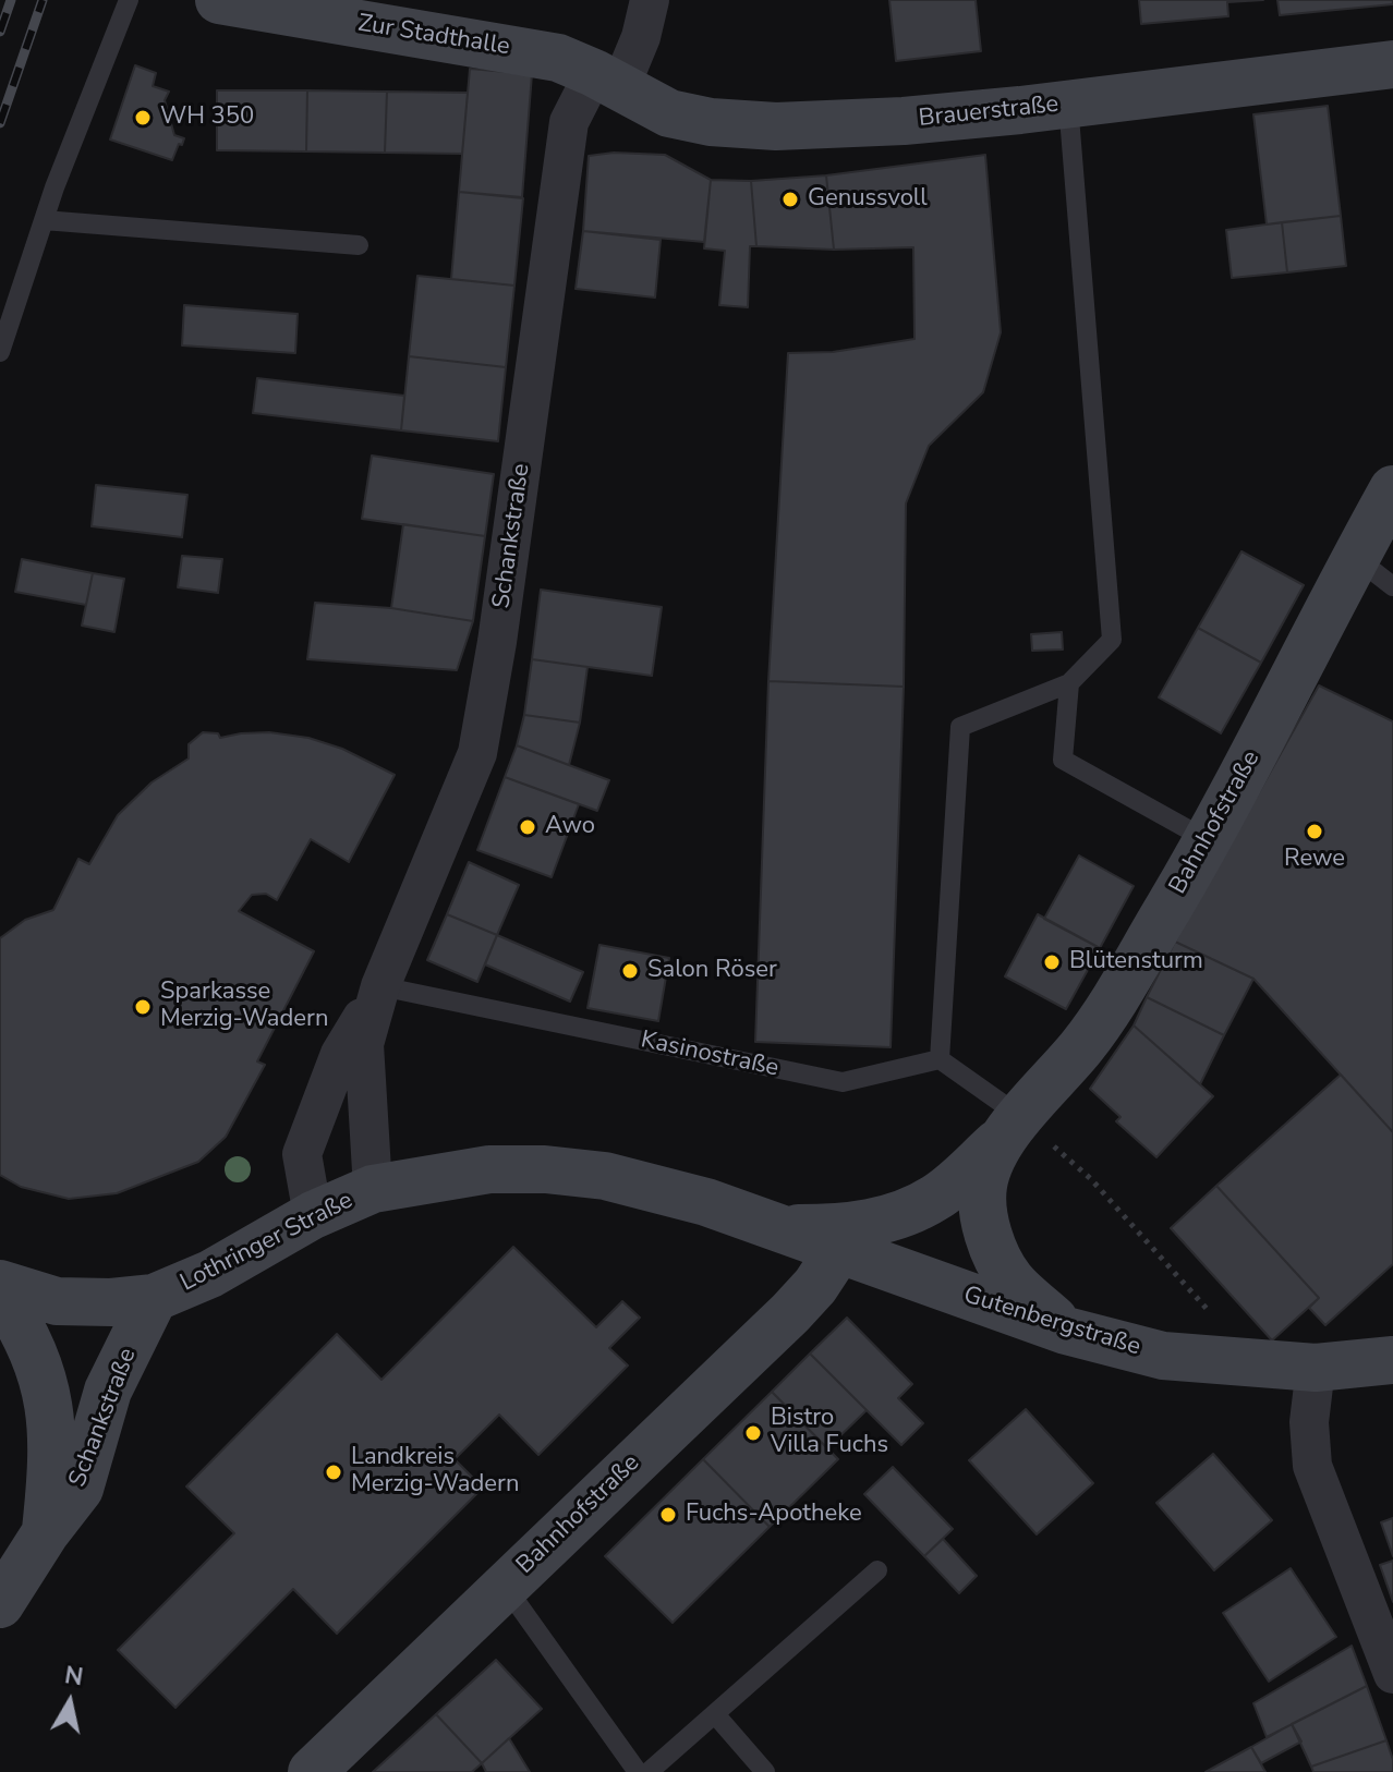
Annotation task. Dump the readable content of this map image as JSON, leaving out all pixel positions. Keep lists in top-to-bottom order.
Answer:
{
  "streets": {
    "main road": [
      "Zur Stadthalle",
      "Brauerstraße",
      "Schankstraße",
      "Bahnhofstraße",
      "Lothringer Straße",
      "Gutenbergstraße"
    ],
    "lane": ["Kasinostraße"]
  },
  "crossings": [
    ["Zur Stadthalle", "Brauerstraße"],
    ["Zur Stadthalle", "Schankstraße"],
    ["Brauerstraße", "Schankstraße"],
    ["Schankstraße", "Kasinostraße"],
    ["Schankstraße", "Lothringer Straße"],
    ["Bahnhofstraße", "Lothringer Straße"],
    ["Bahnhofstraße", "Gutenbergstraße"],
    ["Lothringer Straße", "Gutenbergstraße"]
  ],
  "places": [
    "WH 350",
    "Genussvoll",
    "Awo",
    "Rewe",
    "Blütensturm",
    "Salon Röser",
    "Sparkasse Merzig-Wadern",
    "Bistro Villa Fuchs",
    "Landkreis Merzig-Wadern",
    "Fuchs-Apotheke"
  ],
  "north": "top"
}
